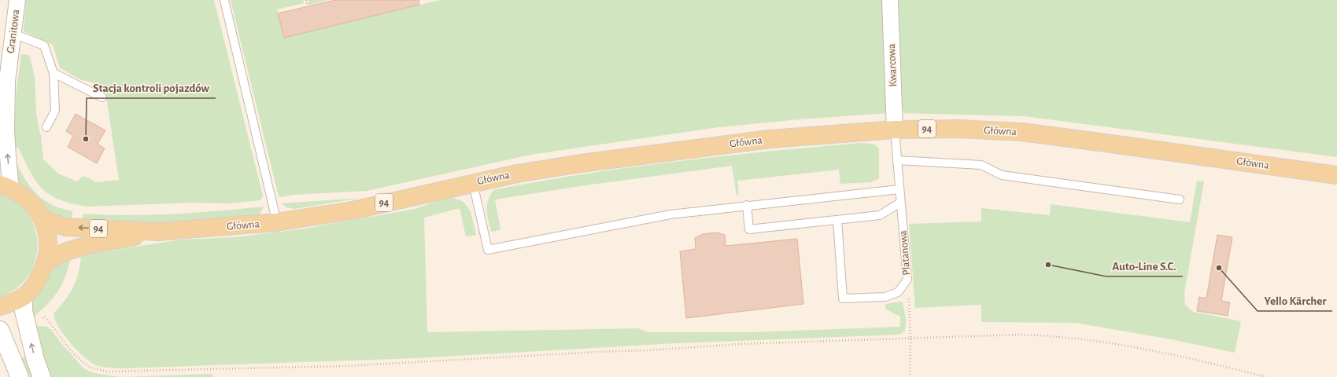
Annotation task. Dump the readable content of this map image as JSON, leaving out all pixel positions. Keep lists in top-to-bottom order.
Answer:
{
  "streets": {
    "main road": ["94", "Główna"],
    "street": ["Granitowa", "Kwarcowa"],
    "lane": ["Platanowa"]
  },
  "crossings": [
    ["Granitowa", "94"],
    ["Kwarcowa", "Główna"],
    ["Kwarcowa", "Platanowa"],
    ["94", "Główna"],
    ["Główna", "Platanowa"]
  ],
  "one_way": ["Granitowa"],
  "places": ["Stacja kontroli pojazdów", "Auto-Line S.C.", "Yello Kärcher"]
}
